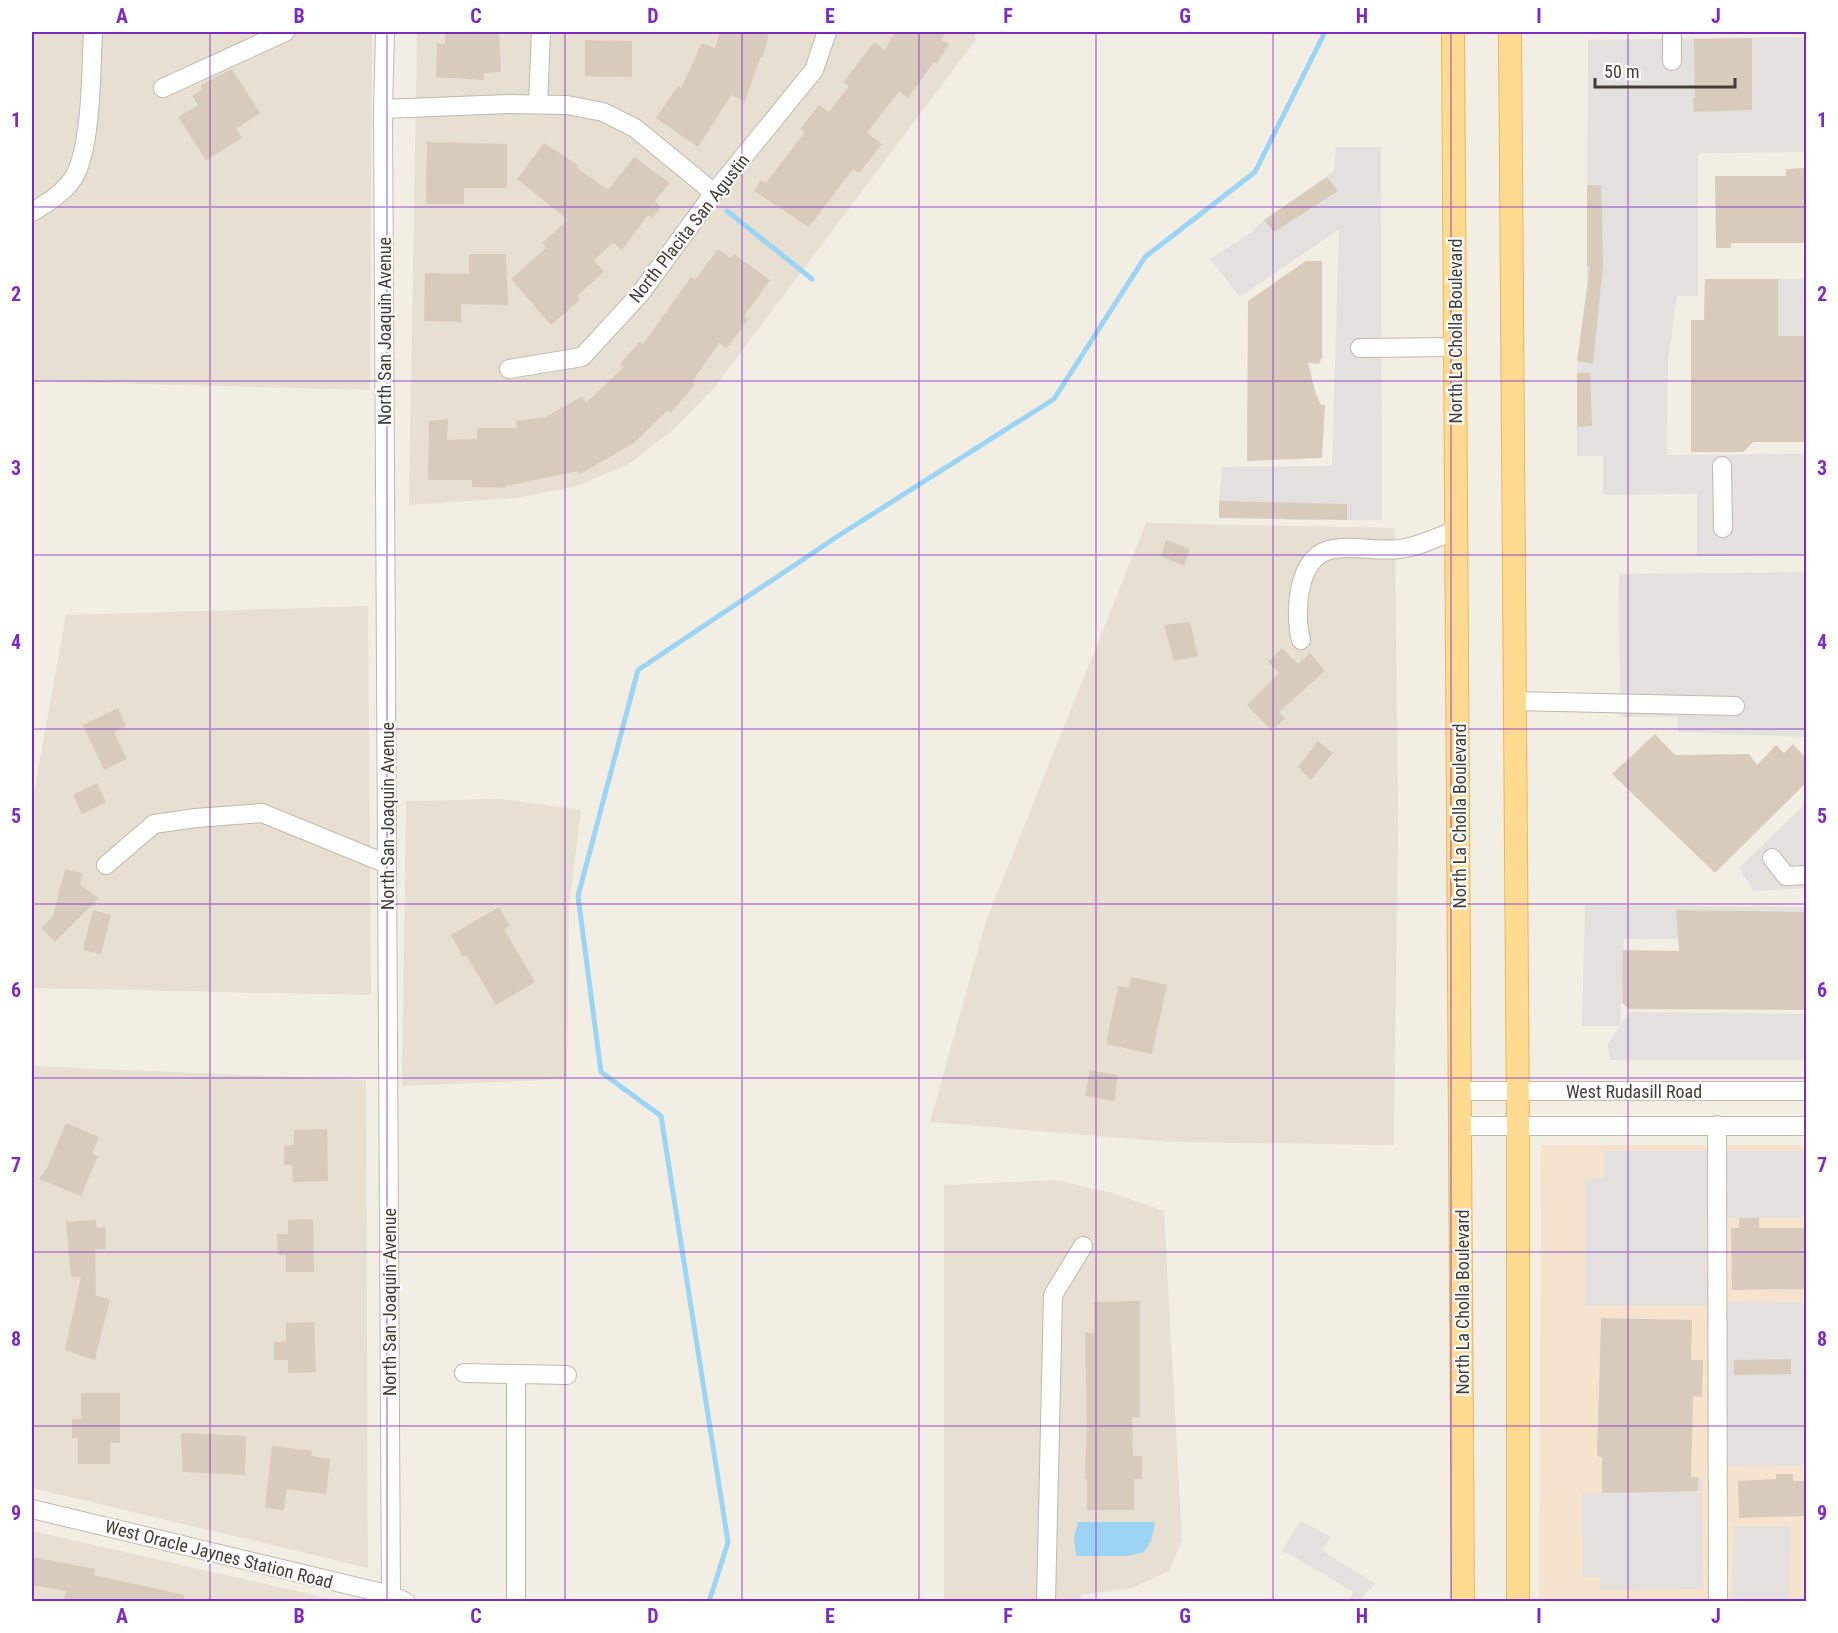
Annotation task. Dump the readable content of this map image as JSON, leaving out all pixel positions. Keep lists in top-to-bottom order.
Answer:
{
  "streets": {
    "main road": ["North La Cholla Boulevard"],
    "street": [
      "North Placita San Agustin",
      "North San Joaquin Avenue",
      "West Rudasill Road",
      "West Oracle Jaynes Station Road"
    ]
  },
  "crossings": [
    ["North San Joaquin Avenue", "West Oracle Jaynes Station Road"],
    ["North La Cholla Boulevard", "West Rudasill Road"]
  ],
  "scale_bar": "50 m",
  "grid": {
    "columns": [
      "A",
      "B",
      "C",
      "D",
      "E",
      "F",
      "G",
      "H",
      "I",
      "J"
    ],
    "rows": [
      "1",
      "2",
      "3",
      "4",
      "5",
      "6",
      "7",
      "8",
      "9"
    ]
  }
}
